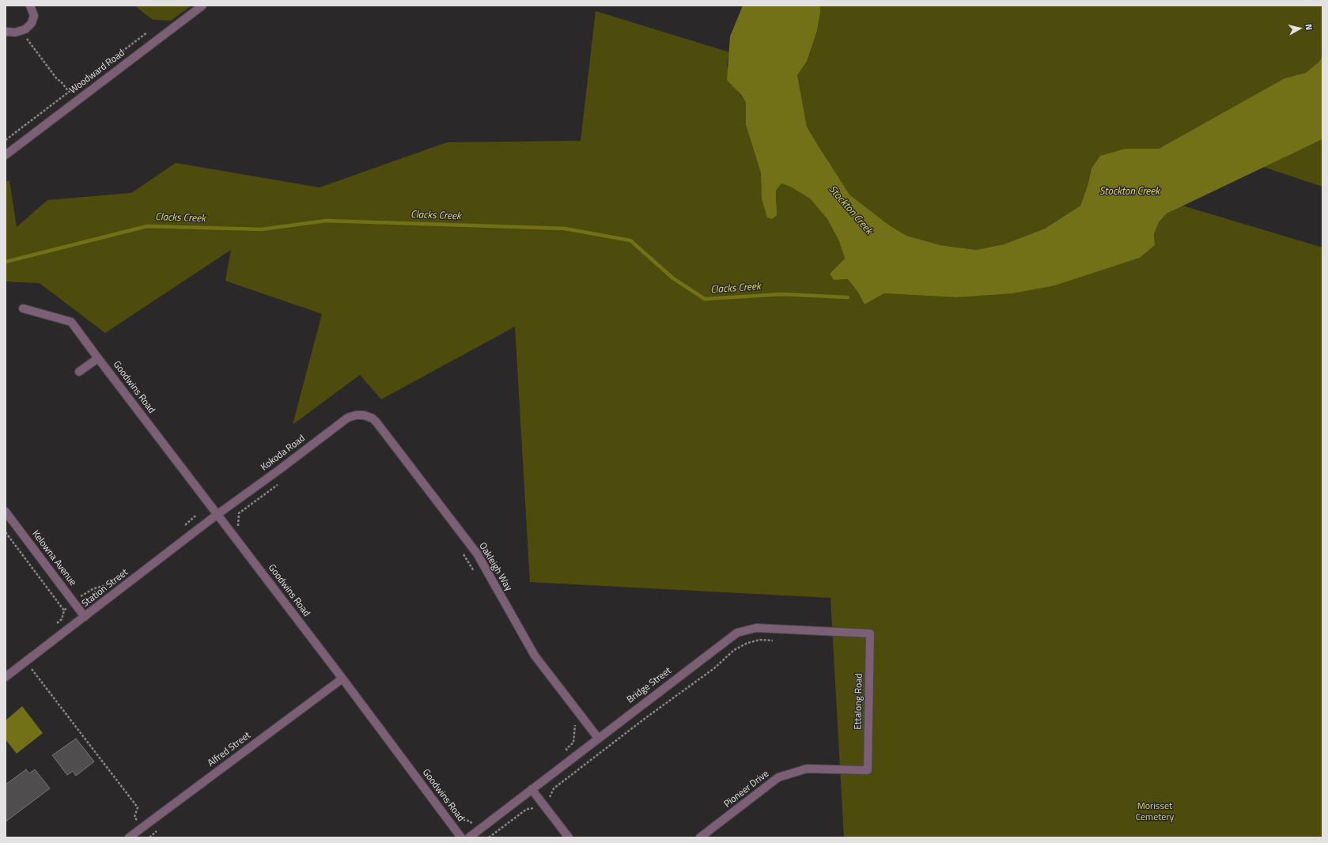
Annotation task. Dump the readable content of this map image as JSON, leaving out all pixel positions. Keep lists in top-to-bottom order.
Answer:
{
  "streets": {
    "street": [
      "Woodward Road",
      "Goodwins Road",
      "Kokoda Road",
      "Kelowna Avenue",
      "Oakleigh Way",
      "Station Street",
      "Bridge Street",
      "Ettalong Road",
      "Alfred Street",
      "Pioneer Drive"
    ]
  },
  "crossings": [
    ["Goodwins Road", "Kokoda Road"],
    ["Goodwins Road", "Station Street"],
    ["Goodwins Road", "Alfred Street"],
    ["Kokoda Road", "Oakleigh Way"],
    ["Kokoda Road", "Station Street"],
    ["Kelowna Avenue", "Station Street"],
    ["Oakleigh Way", "Bridge Street"],
    ["Bridge Street", "Ettalong Road"],
    ["Ettalong Road", "Pioneer Drive"]
  ],
  "water": ["Stockton Creek", "Clacks Creek"],
  "parks": ["Morisset Cemetery"],
  "north": "right"
}
